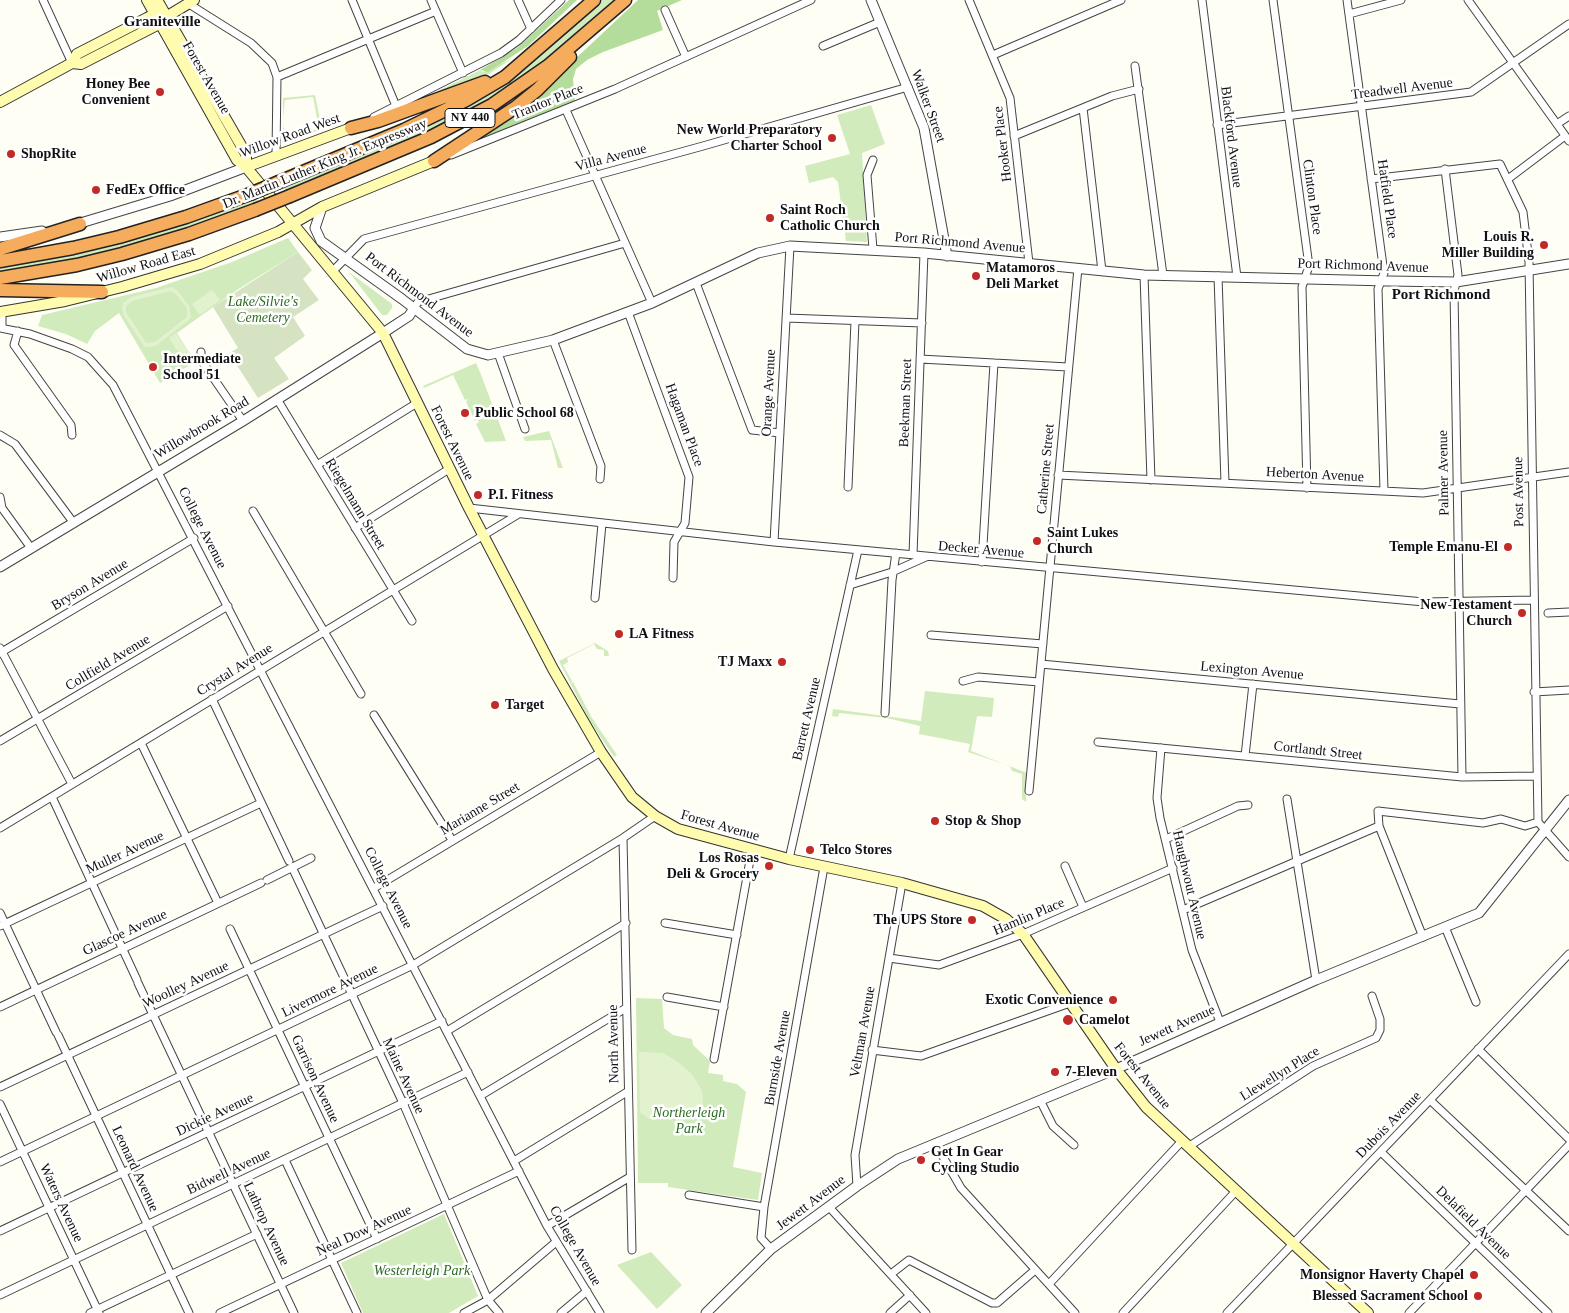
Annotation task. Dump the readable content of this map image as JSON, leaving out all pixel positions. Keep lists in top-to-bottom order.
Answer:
{
  "streets": {
    "highway": ["NY 440", "Dr. Martin Luther King Jr. Expressway"],
    "main road": [
      "Forest Avenue",
      "Trantor Place",
      "Willow Road West",
      "Willow Road East"
    ],
    "street": [
      "Treadwell Avenue",
      "Walker Street",
      "Blackford Avenue",
      "Hooker Place",
      "Villa Avenue",
      "Clinton Place",
      "Hatfield Place",
      "Port Richmond Avenue",
      "Orange Avenue",
      "Beekman Street",
      "Hagaman Place",
      "Willowbrook Road",
      "Catherine Street",
      "Palmer Avenue",
      "Heberton Avenue",
      "Post Avenue",
      "Riegelmann Street",
      "College Avenue",
      "Decker Avenue",
      "Bryson Avenue",
      "Collfield Avenue",
      "Crystal Avenue",
      "Lexington Avenue",
      "Barrett Avenue",
      "Cortlandt Street",
      "Marianne Street",
      "Muller Avenue",
      "Haughwout Avenue",
      "Hamlin Place",
      "Glascoe Avenue",
      "Woolley Avenue",
      "Livermore Avenue",
      "Jewett Avenue",
      "Veltman Avenue",
      "North Avenue",
      "Burnside Avenue",
      "Llewellyn Place",
      "Maine Avenue",
      "Garrison Avenue",
      "Dickie Avenue",
      "Dubois Avenue",
      "Leonard Avenue",
      "Bidwell Avenue",
      "Waters Avenue",
      "Delafield Avenue",
      "Lathrop Avenue",
      "Neal Dow Avenue"
    ]
  },
  "crossings": [
    ["Forest Avenue", "Trantor Place"],
    ["Forest Avenue", "Willow Road West"],
    ["Forest Avenue", "Villa Avenue"],
    ["Forest Avenue", "Willow Road East"],
    ["Forest Avenue", "Willowbrook Road"],
    ["Forest Avenue", "Decker Avenue"],
    ["Forest Avenue", "Crystal Avenue"],
    ["Forest Avenue", "Barrett Avenue"],
    ["Forest Avenue", "Marianne Street"],
    ["Forest Avenue", "Hamlin Place"],
    ["Forest Avenue", "Livermore Avenue"],
    ["Forest Avenue", "Jewett Avenue"],
    ["Forest Avenue", "Veltman Avenue"],
    ["Forest Avenue", "Burnside Avenue"],
    ["Forest Avenue", "Llewellyn Place"],
    ["Forest Avenue", "Dubois Avenue"],
    ["Treadwell Avenue", "Blackford Avenue"],
    ["Treadwell Avenue", "Clinton Place"],
    ["Treadwell Avenue", "Hatfield Place"],
    ["Trantor Place", "Port Richmond Avenue"],
    ["Trantor Place", "Willow Road East"],
    ["Walker Street", "Villa Avenue"],
    ["Walker Street", "Port Richmond Avenue"],
    ["Blackford Avenue", "Port Richmond Avenue"],
    ["Hooker Place", "Port Richmond Avenue"],
    ["Villa Avenue", "Port Richmond Avenue"],
    ["Clinton Place", "Port Richmond Avenue"],
    ["Clinton Place", "Heberton Avenue"],
    ["Hatfield Place", "Port Richmond Avenue"],
    ["Hatfield Place", "Heberton Avenue"],
    ["Port Richmond Avenue", "Orange Avenue"],
    ["Port Richmond Avenue", "Beekman Street"],
    ["Port Richmond Avenue", "Hagaman Place"],
    ["Port Richmond Avenue", "Willowbrook Road"],
    ["Port Richmond Avenue", "Catherine Street"],
    ["Port Richmond Avenue", "Palmer Avenue"],
    ["Port Richmond Avenue", "Post Avenue"],
    ["Orange Avenue", "Decker Avenue"],
    ["Beekman Street", "Decker Avenue"],
    ["Hagaman Place", "Decker Avenue"],
    ["Willowbrook Road", "Riegelmann Street"],
    ["Willowbrook Road", "College Avenue"],
    ["Catherine Street", "Heberton Avenue"],
    ["Catherine Street", "Decker Avenue"],
    ["Catherine Street", "Lexington Avenue"],
    ["Palmer Avenue", "Heberton Avenue"],
    ["Palmer Avenue", "Decker Avenue"],
    ["Palmer Avenue", "Lexington Avenue"],
    ["Palmer Avenue", "Cortlandt Street"],
    ["Heberton Avenue", "Post Avenue"],
    ["Post Avenue", "Decker Avenue"],
    ["Post Avenue", "Cortlandt Street"],
    ["Post Avenue", "Jewett Avenue"],
    ["Riegelmann Street", "Crystal Avenue"],
    ["College Avenue", "Bryson Avenue"],
    ["College Avenue", "Collfield Avenue"],
    ["College Avenue", "Crystal Avenue"],
    ["College Avenue", "Marianne Street"],
    ["College Avenue", "Woolley Avenue"],
    ["College Avenue", "Livermore Avenue"],
    ["College Avenue", "Dickie Avenue"],
    ["College Avenue", "Bidwell Avenue"],
    ["College Avenue", "Neal Dow Avenue"],
    ["Decker Avenue", "Barrett Avenue"],
    ["Crystal Avenue", "Maine Avenue"],
    ["Crystal Avenue", "Lathrop Avenue"],
    ["Cortlandt Street", "Haughwout Avenue"],
    ["Muller Avenue", "Maine Avenue"],
    ["Muller Avenue", "Leonard Avenue"],
    ["Muller Avenue", "Lathrop Avenue"],
    ["Haughwout Avenue", "Hamlin Place"],
    ["Haughwout Avenue", "Jewett Avenue"],
    ["Hamlin Place", "Veltman Avenue"],
    ["Glascoe Avenue", "Maine Avenue"],
    ["Glascoe Avenue", "Leonard Avenue"],
    ["Glascoe Avenue", "Lathrop Avenue"],
    ["Woolley Avenue", "Maine Avenue"],
    ["Woolley Avenue", "Garrison Avenue"],
    ["Woolley Avenue", "Leonard Avenue"],
    ["Woolley Avenue", "Lathrop Avenue"],
    ["Livermore Avenue", "North Avenue"],
    ["Livermore Avenue", "Maine Avenue"],
    ["Livermore Avenue", "Garrison Avenue"],
    ["Livermore Avenue", "Leonard Avenue"],
    ["Livermore Avenue", "Waters Avenue"],
    ["Livermore Avenue", "Lathrop Avenue"],
    ["Jewett Avenue", "Veltman Avenue"],
    ["Jewett Avenue", "Burnside Avenue"],
    ["Maine Avenue", "Dickie Avenue"],
    ["Maine Avenue", "Bidwell Avenue"],
    ["Maine Avenue", "Neal Dow Avenue"],
    ["Garrison Avenue", "Dickie Avenue"],
    ["Garrison Avenue", "Bidwell Avenue"],
    ["Garrison Avenue", "Neal Dow Avenue"],
    ["Dickie Avenue", "Leonard Avenue"],
    ["Dickie Avenue", "Waters Avenue"],
    ["Dickie Avenue", "Lathrop Avenue"],
    ["Dubois Avenue", "Delafield Avenue"],
    ["Leonard Avenue", "Bidwell Avenue"],
    ["Bidwell Avenue", "Waters Avenue"],
    ["Bidwell Avenue", "Lathrop Avenue"],
    ["Lathrop Avenue", "Neal Dow Avenue"]
  ],
  "districts": ["Graniteville", "Port Richmond"],
  "parks": ["Lake/Silvie's Cemetery", "Northerleigh Park", "Westerleigh Park"],
  "places": [
    "Honey Bee Convenient",
    "New World Preparatory Charter School",
    "ShopRite",
    "FedEx Office",
    "Saint Roch Catholic Church",
    "Louis R. Miller Building",
    "Matamoros Deli Market",
    "Intermediate School 51",
    "Public School 68",
    "P.I. Fitness",
    "Saint Lukes Church",
    "Temple Emanu-El",
    "New Testament Church",
    "LA Fitness",
    "TJ Maxx",
    "Target",
    "Stop & Shop",
    "Telco Stores",
    "Los Rosas Deli & Grocery",
    "The UPS Store",
    "Exotic Convenience",
    "Camelot",
    "7-Eleven",
    "Get In Gear Cycling Studio",
    "Monsignor Haverty Chapel",
    "Blessed Sacrament School"
  ]
}
